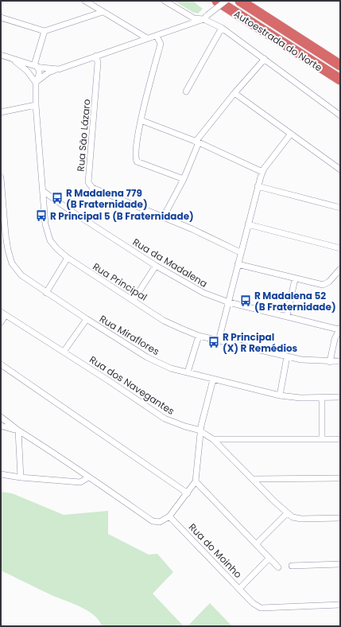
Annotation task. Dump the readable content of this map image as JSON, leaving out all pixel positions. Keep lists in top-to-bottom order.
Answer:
{
  "streets": {
    "highway": ["Autoestrada do Norte"],
    "street": [
      "Rua São Lázaro",
      "Rua da Madalena",
      "Rua Principal",
      "Rua Miraflores",
      "Rua dos Navegantes",
      "Rua do Moinho"
    ]
  },
  "crossings": [
    ["Rua da Madalena", "Rua Principal"]
  ],
  "places": {
    "bus stop": [
      "R Madalena 779 (B Fraternidade)",
      "R Principal 5 (B Fraternidade)",
      "R Madalena 52 (B Fraternidade)",
      "R Principal (X) R Remédios"
    ]
  }
}
